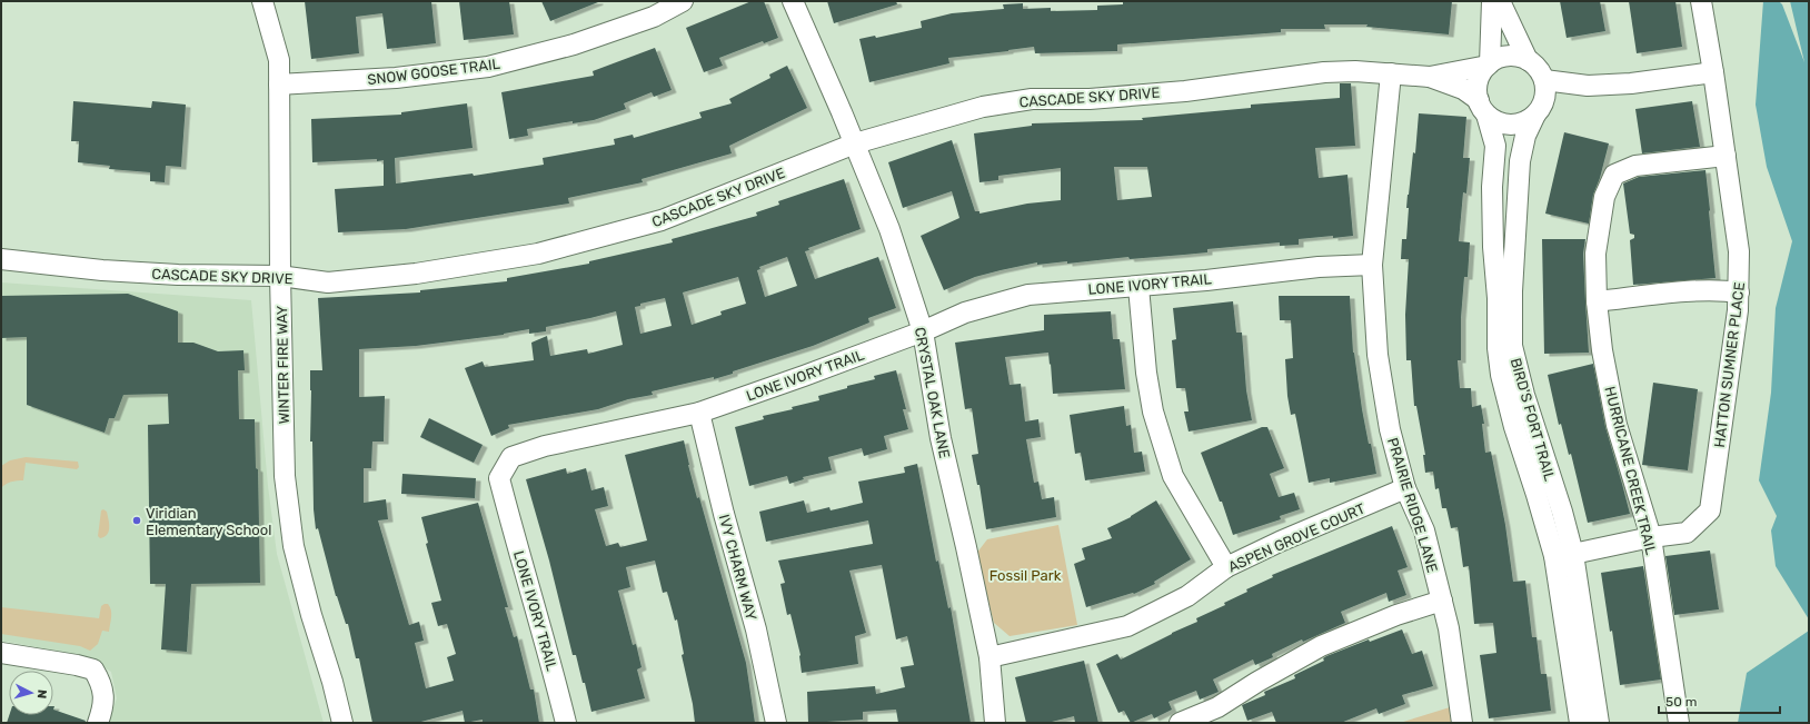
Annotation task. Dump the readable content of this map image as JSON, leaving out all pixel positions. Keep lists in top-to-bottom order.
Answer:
{
  "streets": {
    "street": [
      "SNOW GOOSE TRAIL",
      "CASCADE SKY DRIVE",
      "LONE IVORY TRAIL",
      "WINTER FIRE WAY",
      "HATTON SUMNER PLACE",
      "CRYSTAL OAK LANE",
      "BIRD'S FORT TRAIL",
      "HURRICANE CREEK TRAIL",
      "PRAIRIE RIDGE LANE",
      "ASPEN GROVE COURT",
      "IVY CHARM WAY"
    ]
  },
  "crossings": [
    ["SNOW GOOSE TRAIL", "WINTER FIRE WAY"],
    ["CASCADE SKY DRIVE", "WINTER FIRE WAY"],
    ["CASCADE SKY DRIVE", "CRYSTAL OAK LANE"],
    ["CASCADE SKY DRIVE", "BIRD'S FORT TRAIL"],
    ["CASCADE SKY DRIVE", "PRAIRIE RIDGE LANE"],
    ["LONE IVORY TRAIL", "CRYSTAL OAK LANE"],
    ["LONE IVORY TRAIL", "PRAIRIE RIDGE LANE"],
    ["LONE IVORY TRAIL", "IVY CHARM WAY"],
    ["HATTON SUMNER PLACE", "BIRD'S FORT TRAIL"],
    ["HATTON SUMNER PLACE", "HURRICANE CREEK TRAIL"],
    ["CRYSTAL OAK LANE", "ASPEN GROVE COURT"],
    ["PRAIRIE RIDGE LANE", "ASPEN GROVE COURT"]
  ],
  "parks": ["Fossil Park"],
  "places": ["Viridian Elementary School"],
  "scale_bar": "50 m",
  "north": "right"
}
